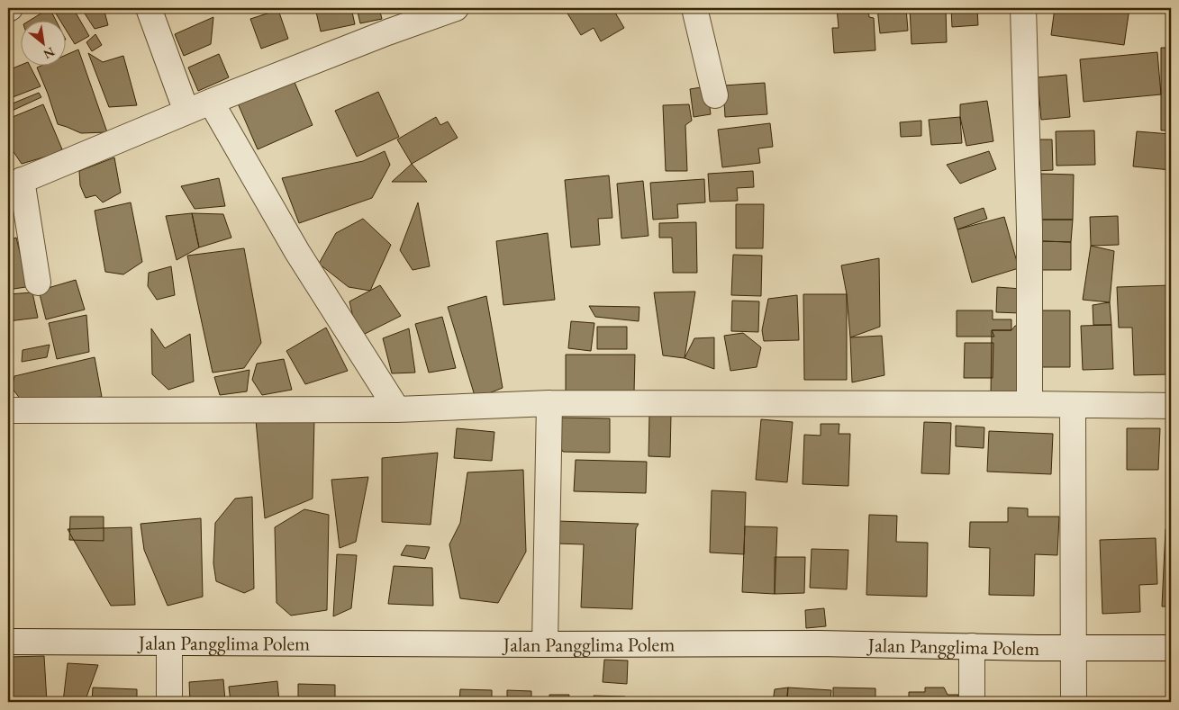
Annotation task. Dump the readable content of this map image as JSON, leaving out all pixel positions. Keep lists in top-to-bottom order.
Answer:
{
  "streets": {
    "street": ["Jalan Pangglima Polem"]
  },
  "north": "bottom right"
}
